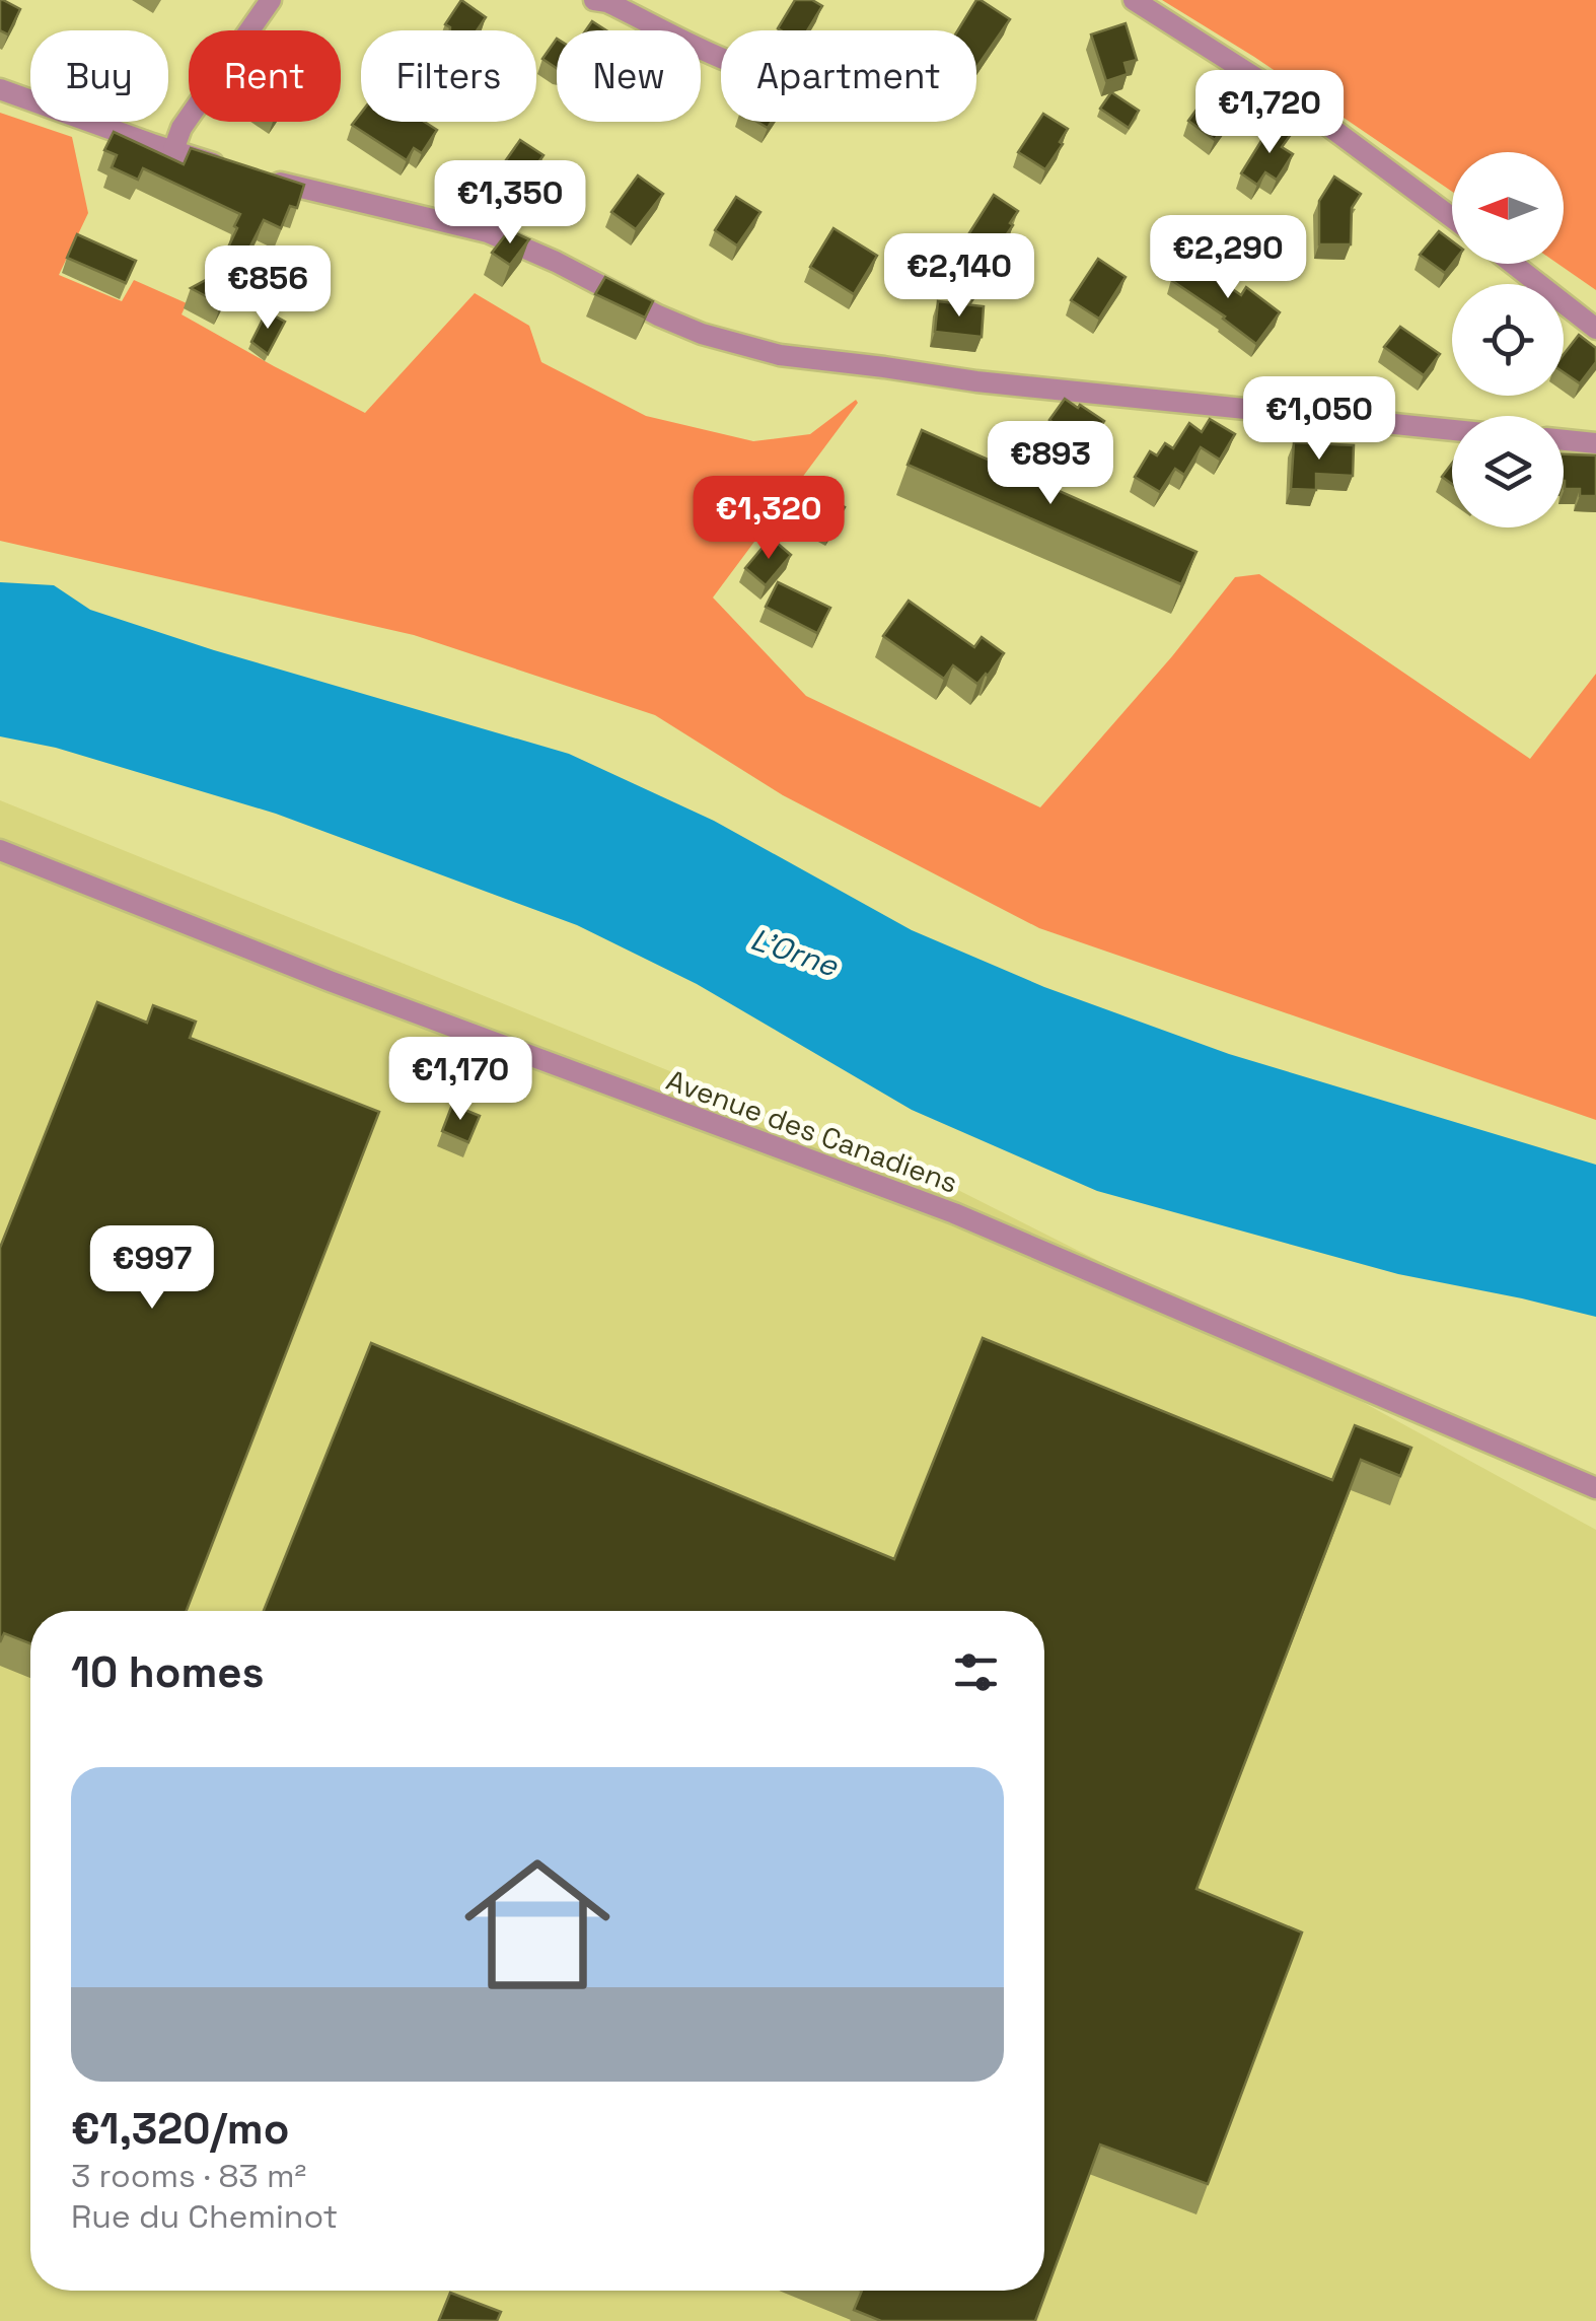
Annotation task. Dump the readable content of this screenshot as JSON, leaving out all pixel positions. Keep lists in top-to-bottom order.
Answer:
{
  "streets": {
    "street": ["Avenue des Canadiens"]
  },
  "water": ["L'Orne"],
  "north": "left",
  "page": {
    "chip": [
      "Buy",
      "Rent",
      "Filters",
      "New",
      "Apartment"
    ],
    "price": [
      "€1,720",
      "€1,350",
      "€2,290",
      "€2,140",
      "€856",
      "€1,050",
      "€893",
      "€1,320",
      "€1,170",
      "€997"
    ],
    "heading": "10 homes",
    "list": [
      {
        "name": "€1,320/mo",
        "note": "3 rooms · 83 m² · Rue du Cheminot"
      }
    ]
  }
}
